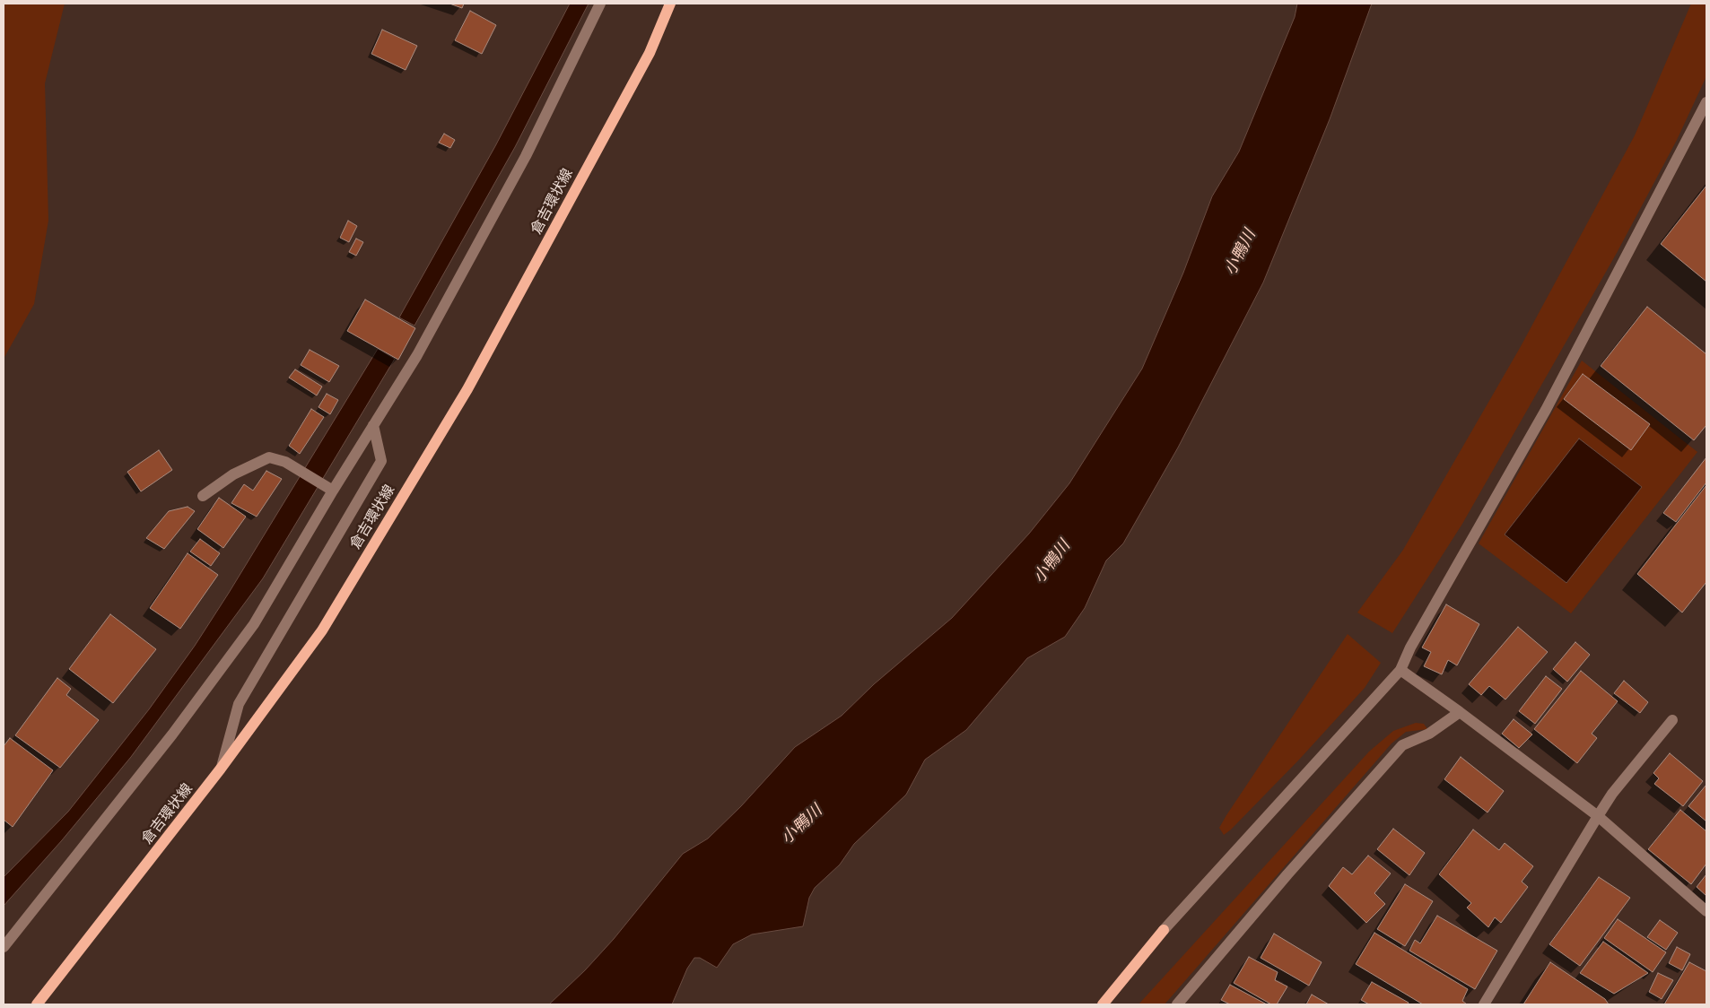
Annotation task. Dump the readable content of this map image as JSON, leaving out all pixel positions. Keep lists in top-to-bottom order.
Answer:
{
  "streets": {
    "main road": ["倉吉環状線"]
  },
  "water": ["小鴨川"]
}
